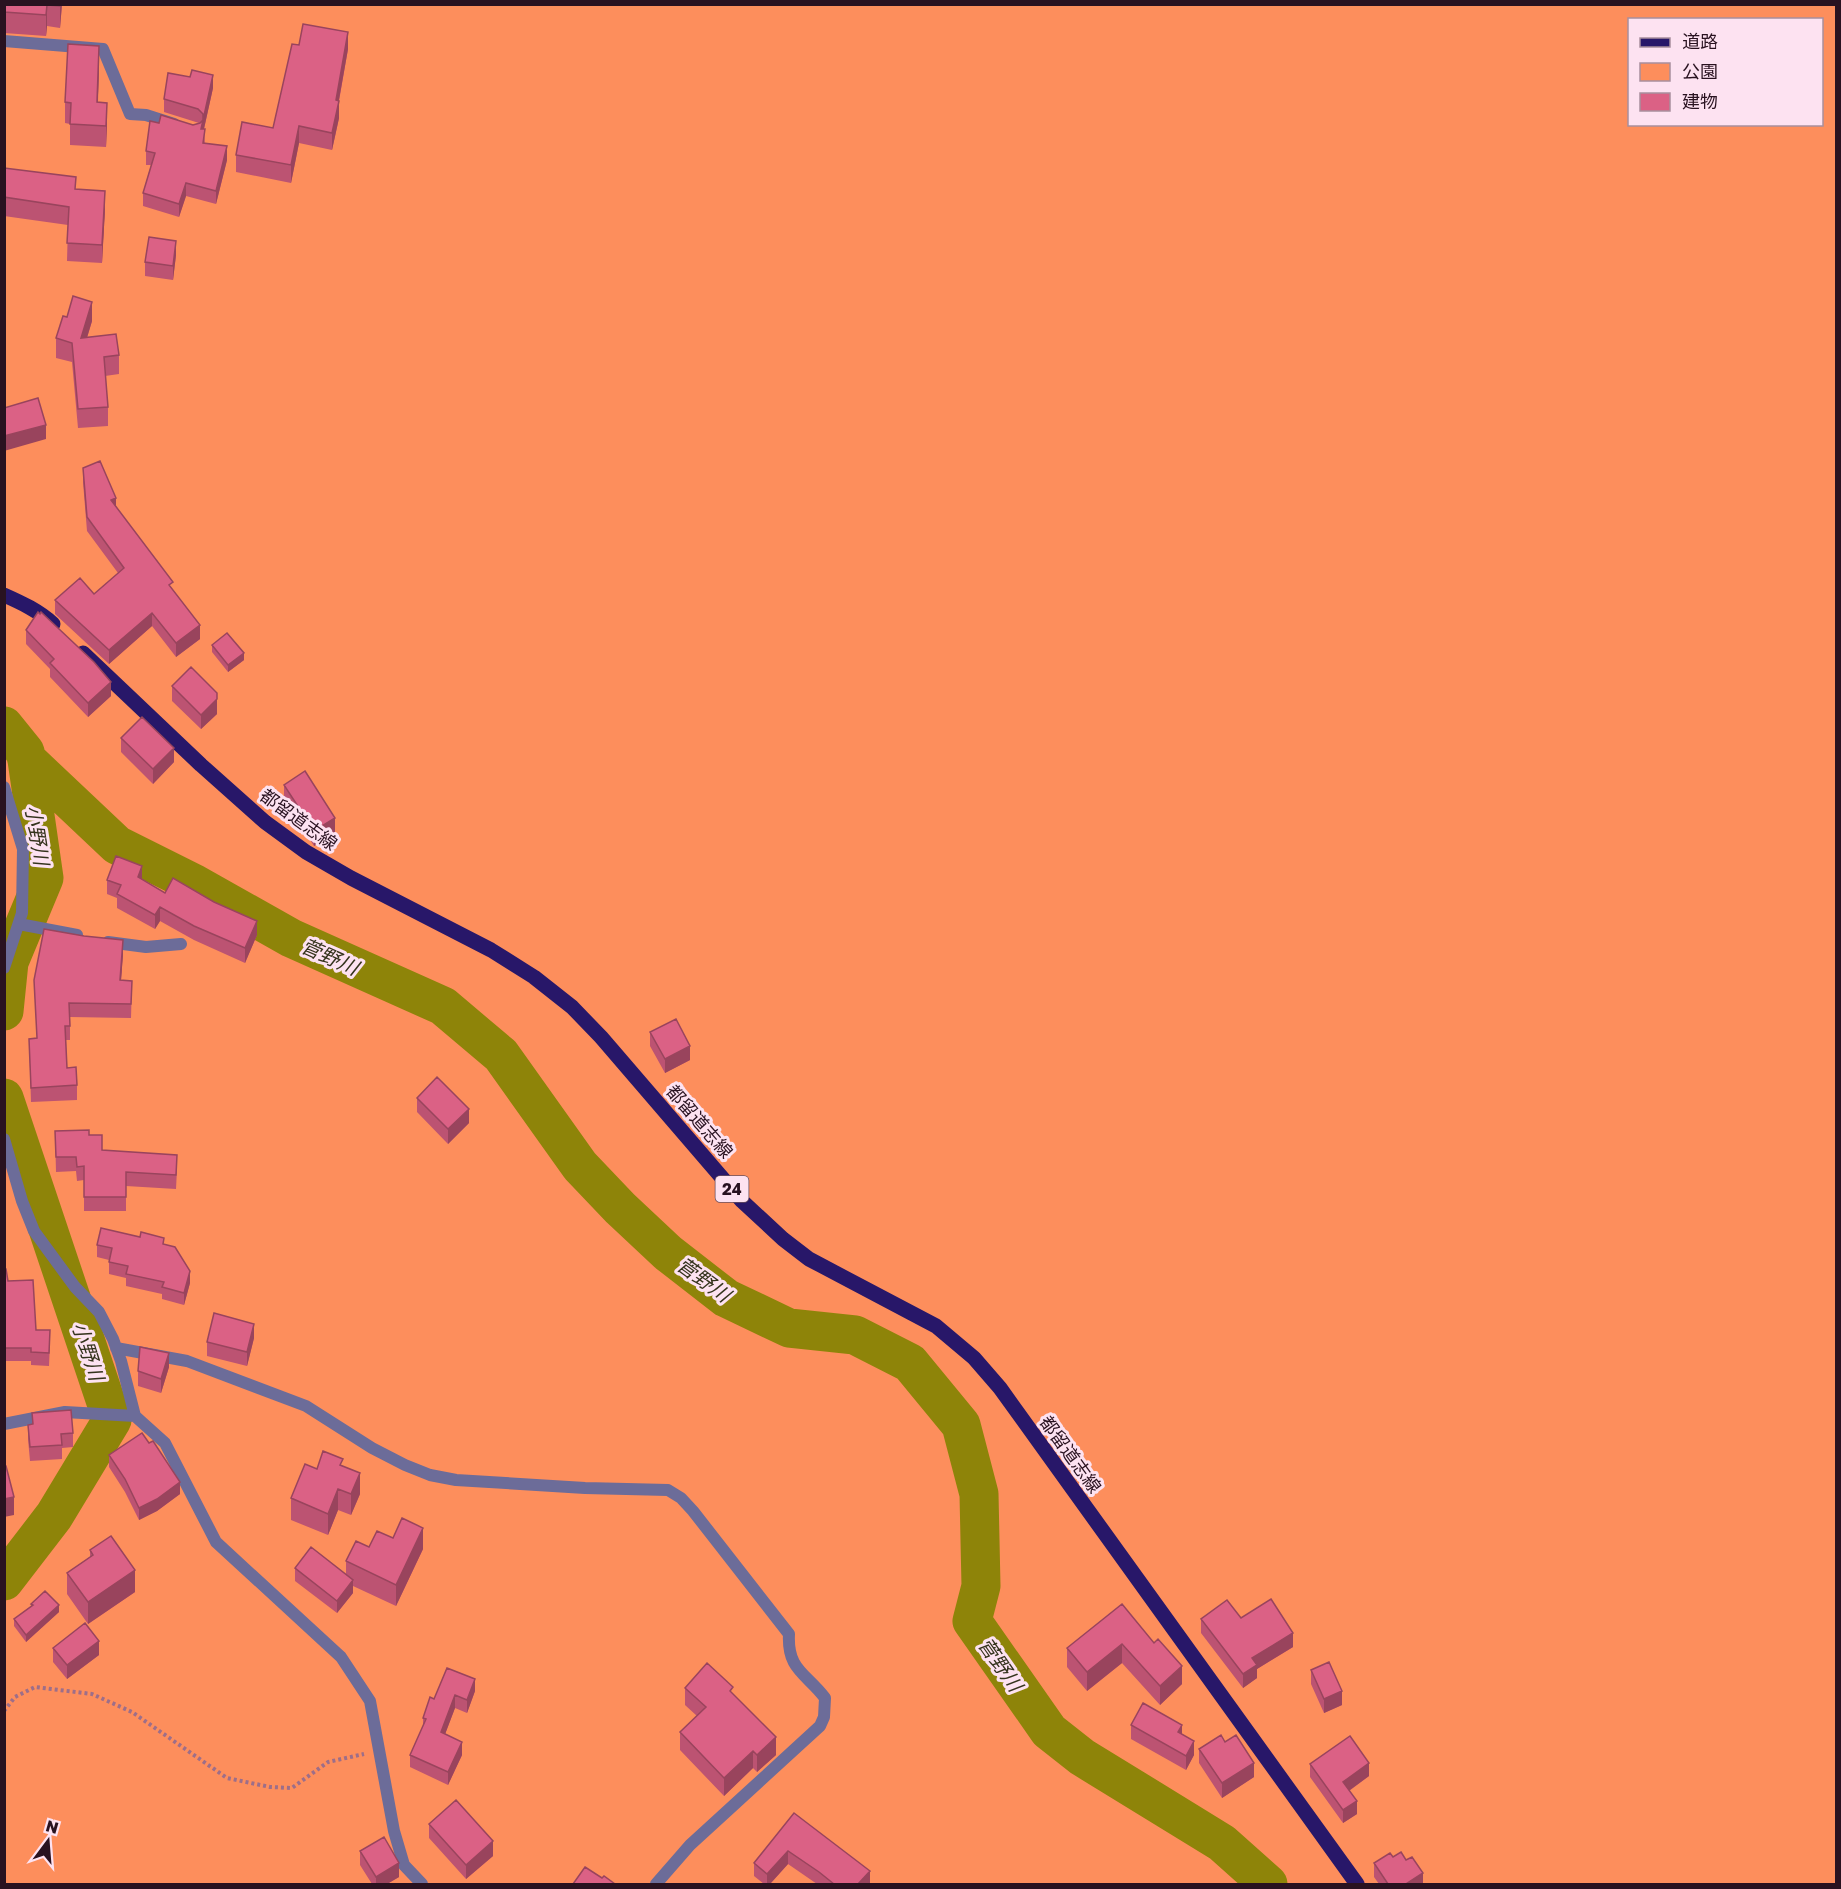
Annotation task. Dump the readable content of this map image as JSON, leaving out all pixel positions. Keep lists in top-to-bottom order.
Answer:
{
  "streets": {
    "main road": ["都留道志線", "24"]
  },
  "water": ["小野川", "菅野川"],
  "legend": ["道路", "公園", "建物"],
  "north": "top"
}
